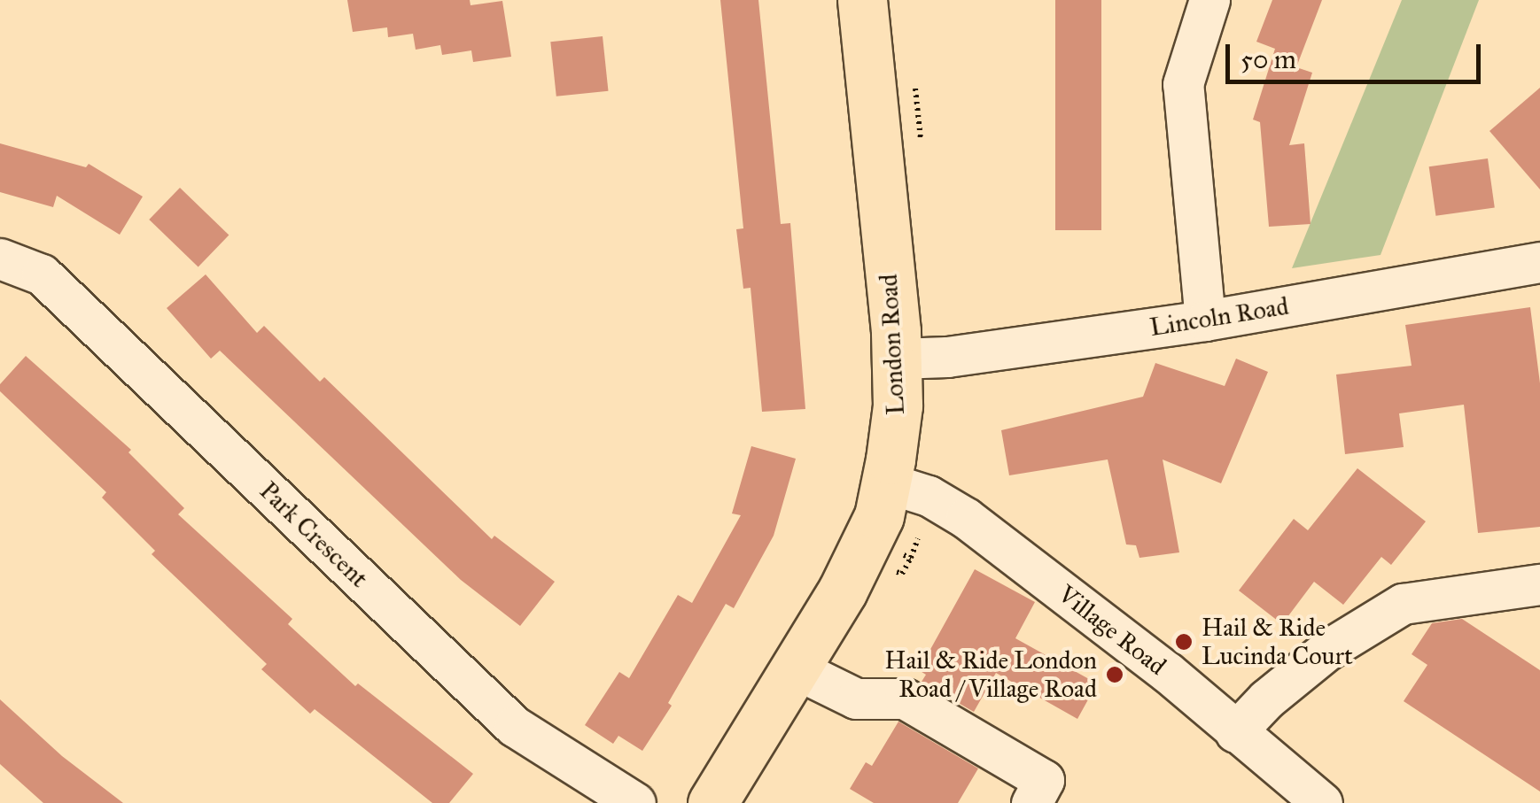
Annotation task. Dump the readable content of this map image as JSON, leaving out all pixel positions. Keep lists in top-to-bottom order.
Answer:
{
  "streets": {
    "main road": ["London Road"],
    "street": ["Lincoln Road", "Park Crescent", "Village Road"]
  },
  "crossings": [
    ["Lincoln Road", "London Road"],
    ["London Road", "Village Road"]
  ],
  "places": ["Hail & Ride Lucinda Court", "Hail & Ride London Road / Village Road"],
  "scale_bar": "50 m"
}
